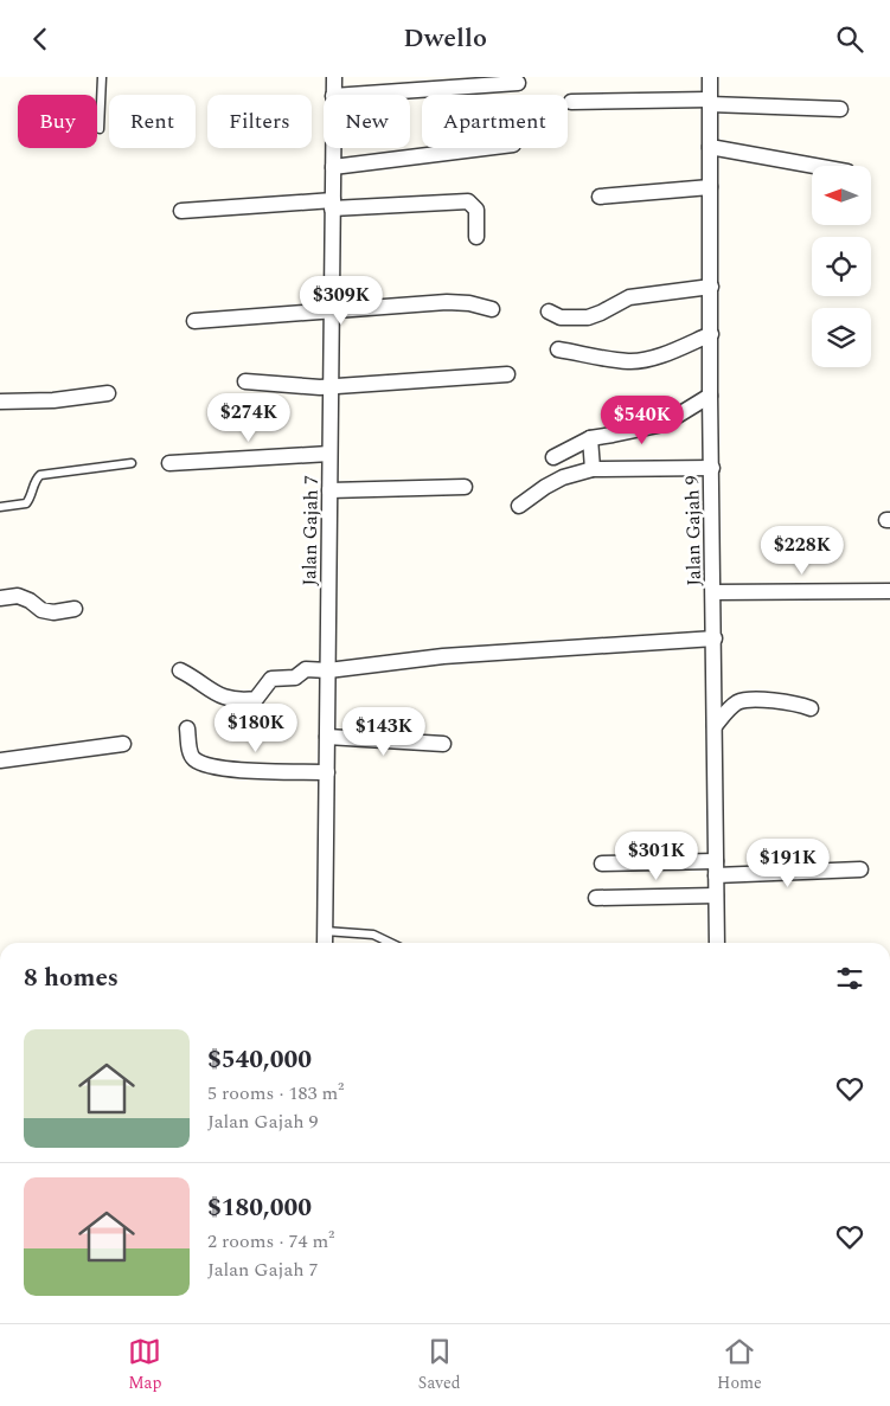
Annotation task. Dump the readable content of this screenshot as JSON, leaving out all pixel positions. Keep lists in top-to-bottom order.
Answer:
{
  "streets": {
    "street": ["Jalan Gajah 7", "Jalan Gajah 9"]
  },
  "north": "left",
  "page": {
    "header": "Dwello",
    "chip": [
      "Buy",
      "Rent",
      "Filters",
      "New",
      "Apartment"
    ],
    "price": [
      "$309K",
      "$274K",
      "$540K",
      "$228K",
      "$180K",
      "$143K",
      "$301K",
      "$191K"
    ],
    "heading": "8 homes",
    "list": [
      {
        "name": "$540,000",
        "note": "5 rooms · 183 m² · Jalan Gajah 9"
      },
      {
        "name": "$180,000",
        "note": "2 rooms · 74 m² · Jalan Gajah 7"
      }
    ],
    "tabs": ["Map", "Saved", "Home"]
  }
}
